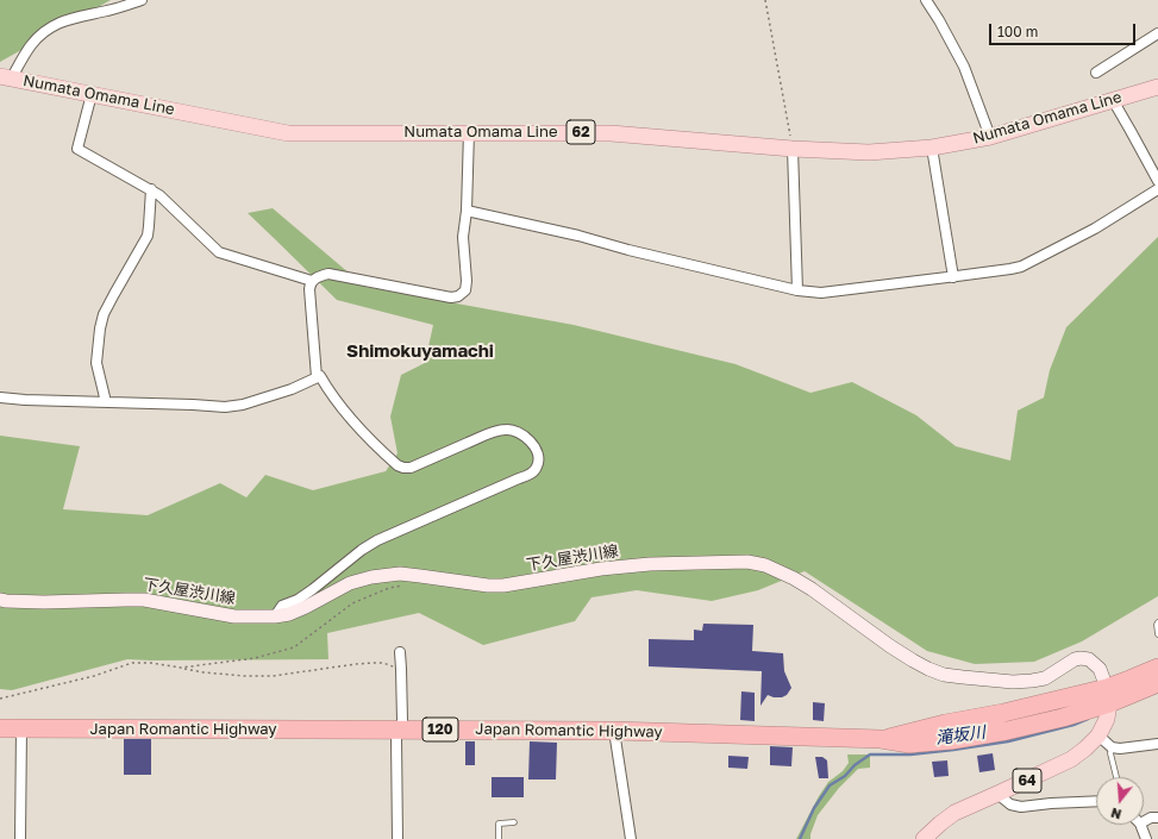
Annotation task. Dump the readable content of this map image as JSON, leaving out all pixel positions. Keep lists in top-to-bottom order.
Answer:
{
  "streets": {
    "highway": ["Japan Romantic Highway", "120"],
    "main road": [
      "Numata Omama Line",
      "62",
      "下久屋渋川線",
      "64"
    ]
  },
  "crossings": [
    ["下久屋渋川線", "Japan Romantic Highway"],
    ["下久屋渋川線", "64"],
    ["Japan Romantic Highway", "64"]
  ],
  "districts": ["Shimokuyamachi"],
  "water": ["滝坂川"],
  "scale_bar": "100 m",
  "north": "bottom"
}
